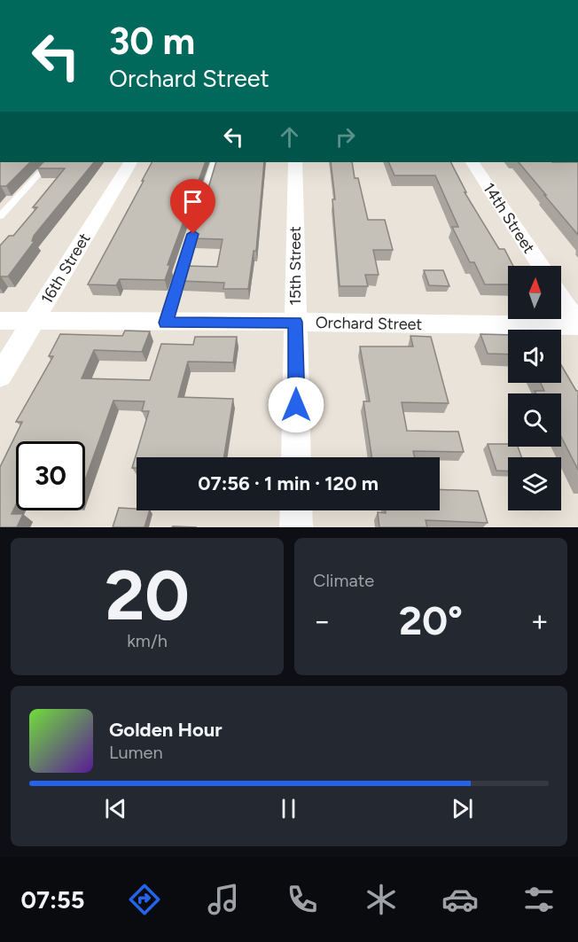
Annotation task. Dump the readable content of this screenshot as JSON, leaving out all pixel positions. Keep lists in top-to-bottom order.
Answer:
{
  "streets": {
    "street": [
      "14th Street",
      "15th Street",
      "16th Street",
      "Orchard Street"
    ]
  },
  "crossings": [
    ["15th Street", "Orchard Street"],
    ["16th Street", "Orchard Street"]
  ],
  "north": "top",
  "page": {
    "turn": ["30 m", "Orchard Street"],
    "limit": "30",
    "trip": "07:56 · 1 min · 120 m",
    "tile": [
      ["20", "km/h"],
      "Climate"
    ],
    "heat": ["−", "20°", "+"],
    "song": ["Golden Hour", "Lumen"],
    "tabs": "07:55"
  }
}
